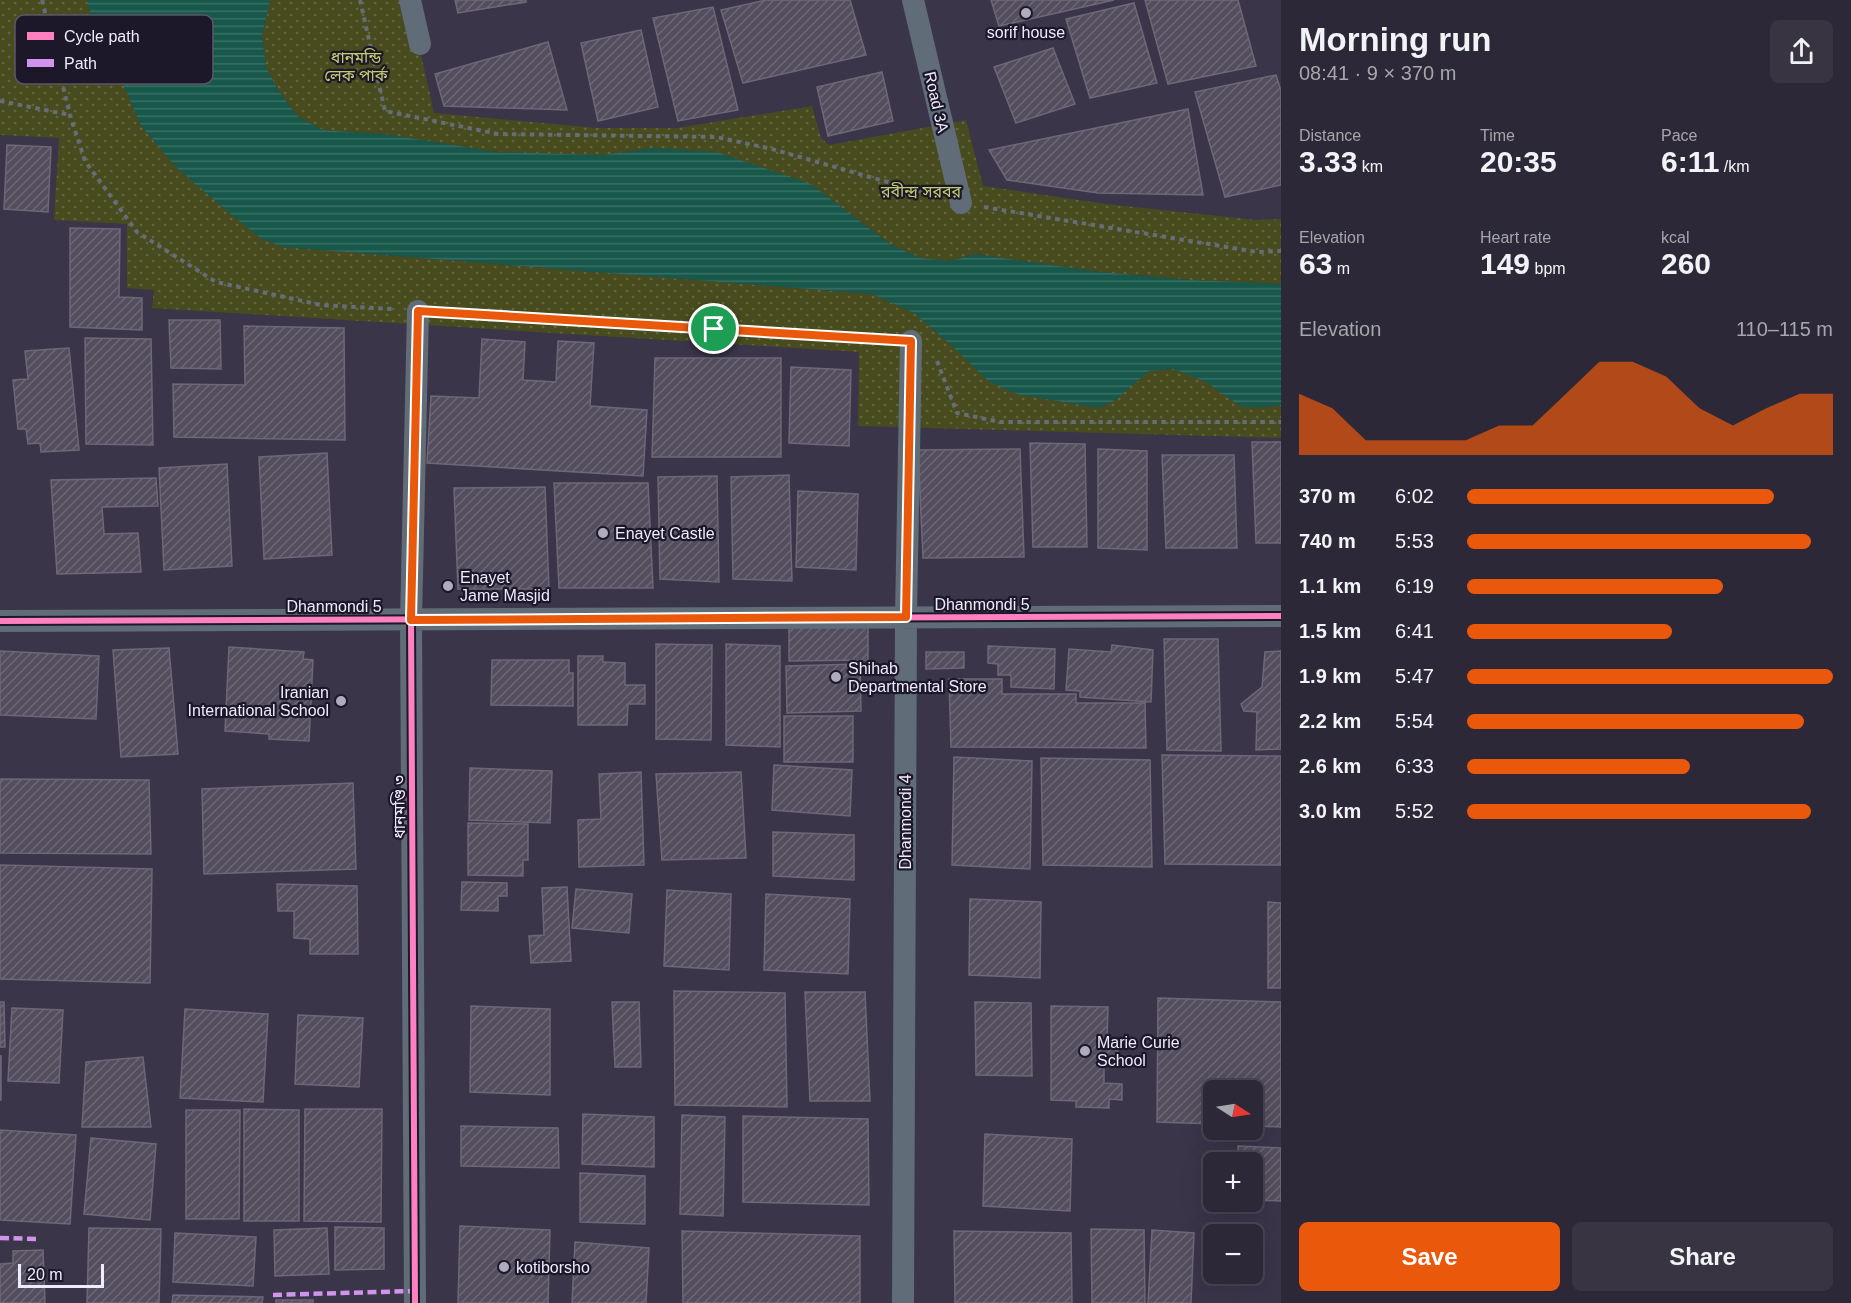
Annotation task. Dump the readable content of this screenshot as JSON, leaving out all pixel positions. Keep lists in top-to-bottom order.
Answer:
{
  "streets": {
    "street": [
      "Road 3A",
      "Dhanmondi 5",
      "ধানমণ্ডি ৩",
      "Dhanmondi 4"
    ]
  },
  "crossings": [
    ["Dhanmondi 5", "ধানমণ্ডি ৩"],
    ["Dhanmondi 5", "Dhanmondi 4"]
  ],
  "parks": ["ধানমন্ডি লেক পার্ক", "রবীন্দ্র সরবর"],
  "places": [
    "sorif house",
    "Enayet Castle",
    "Enayet Jame Masjid",
    "Shihab Departmental Store",
    "Iranian International School",
    "Marie Curie School",
    "kotiborsho"
  ],
  "legend": ["Cycle path", "Path"],
  "scale_bar": "20 m",
  "north": "right",
  "page": {
    "heading": ["Morning run", "08:41 · 9 × 370 m"],
    "stats": [
      ["Distance", "3.33 km"],
      ["Time", "20:35"],
      ["Pace", "6:11 /km"],
      ["Elevation", "63 m"],
      ["Heart rate", "149 bpm"],
      ["kcal", "260"]
    ],
    "chart": ["Elevation", "110–115 m"],
    "list": [
      {
        "name": "370 m",
        "note": "6:02"
      },
      {
        "name": "740 m",
        "note": "5:53"
      },
      {
        "name": "1.1 km",
        "note": "6:19"
      },
      {
        "name": "1.5 km",
        "note": "6:41"
      },
      {
        "name": "1.9 km",
        "note": "5:47"
      },
      {
        "name": "2.2 km",
        "note": "5:54"
      },
      {
        "name": "2.6 km",
        "note": "6:33"
      },
      {
        "name": "3.0 km",
        "note": "5:52"
      }
    ],
    "map_buttons": ["+", "−"],
    "buttons": ["Save", "Share"],
    "scale": "20 m"
  }
}
